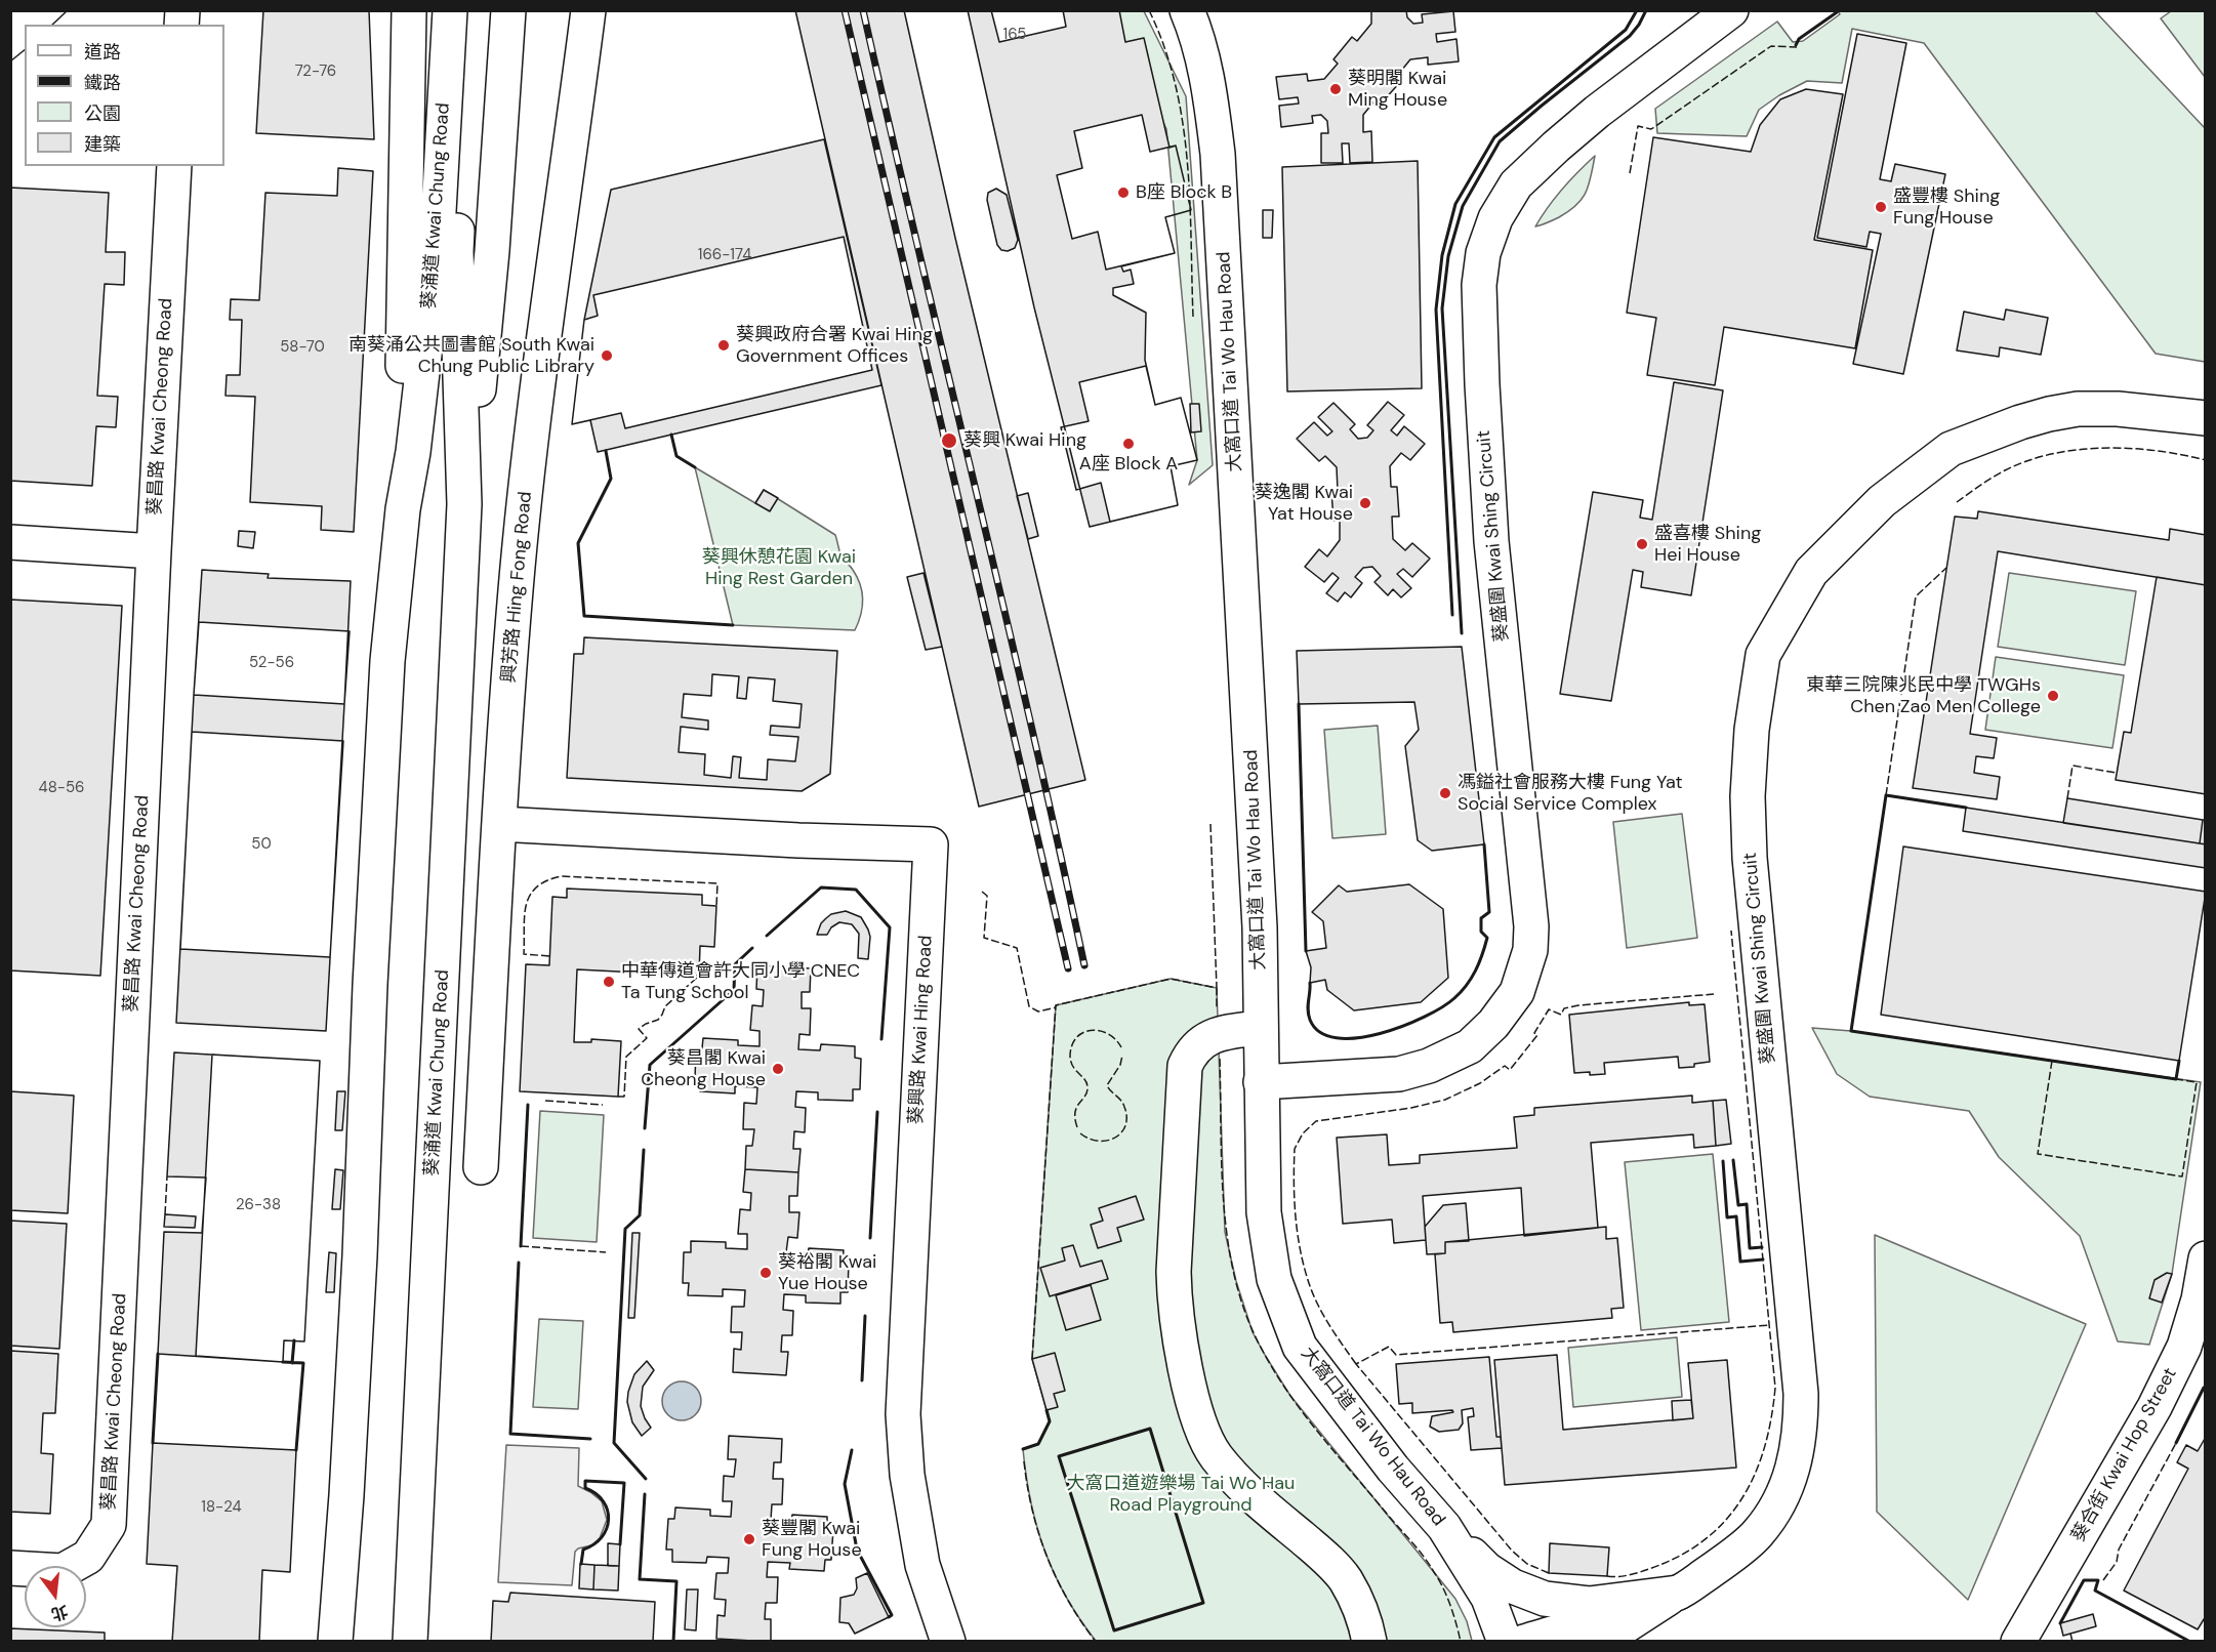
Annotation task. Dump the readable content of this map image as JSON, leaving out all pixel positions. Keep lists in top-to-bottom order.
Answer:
{
  "streets": {
    "street": [
      "葵涌道 Kwai Chung Road",
      "大窩口道 Tai Wo Hau Road",
      "葵昌路 Kwai Cheong Road",
      "葵盛圍 Kwai Shing Circuit",
      "興芳路 Hing Fong Road",
      "葵興路 Kwai Hing Road",
      "葵合街 Kwai Hop Street"
    ]
  },
  "crossings": [
    ["大窩口道 Tai Wo Hau Road", "葵盛圍 Kwai Shing Circuit"],
    ["興芳路 Hing Fong Road", "葵興路 Kwai Hing Road"]
  ],
  "parks": ["葵興休憩花園 Kwai Hing Rest Garden", "大窩口道遊樂場 Tai Wo Hau Road Playground"],
  "places": [
    "葵明閣 Kwai Ming House",
    "B座 Block B",
    "盛豐樓 Shing Fung House",
    "葵興政府合署 Kwai Hing Government Offices",
    "南葵涌公共圖書館 South Kwai Chung Public Library",
    "葵興 Kwai Hing",
    "A座 Block A",
    "葵逸閣 Kwai Yat House",
    "盛喜樓 Shing Hei House",
    "東華三院陳兆民中學 TWGHs Chen Zao Men College",
    "馮鎰社會服務大樓 Fung Yat Social Service Complex",
    "中華傳道會許大同小學 CNEC Ta Tung School",
    "葵昌閣 Kwai Cheong House",
    "葵裕閣 Kwai Yue House",
    "葵豐閣 Kwai Fung House"
  ],
  "house_numbers": [
    "165",
    "72-76",
    "166-174",
    "58-70",
    "52-56",
    "48-56",
    "50",
    "26-38",
    "18-24"
  ],
  "legend": [
    "道路",
    "鐵路",
    "公園",
    "建築"
  ],
  "north": "bottom"
}
